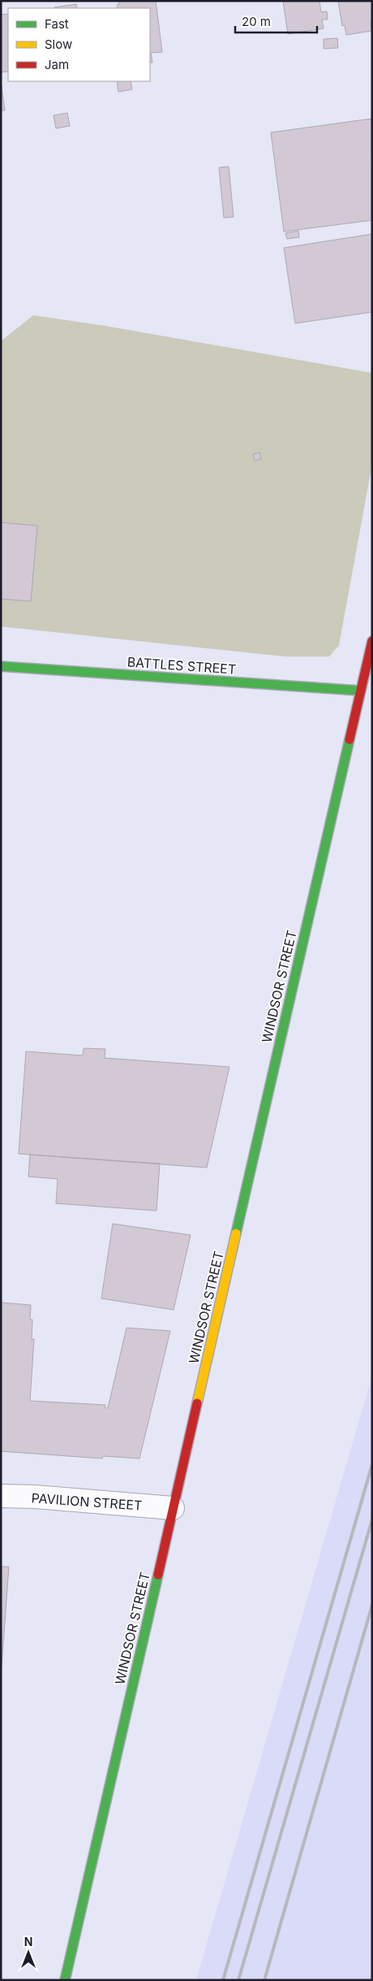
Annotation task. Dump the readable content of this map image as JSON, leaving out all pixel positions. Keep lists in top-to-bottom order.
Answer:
{
  "streets": {
    "main road": ["BATTLES STREET", "WINDSOR STREET"],
    "street": ["PAVILION STREET"]
  },
  "crossings": [
    ["BATTLES STREET", "WINDSOR STREET"],
    ["WINDSOR STREET", "PAVILION STREET"]
  ],
  "legend": ["Fast", "Slow", "Jam"],
  "scale_bar": "20 m",
  "north": "top"
}
